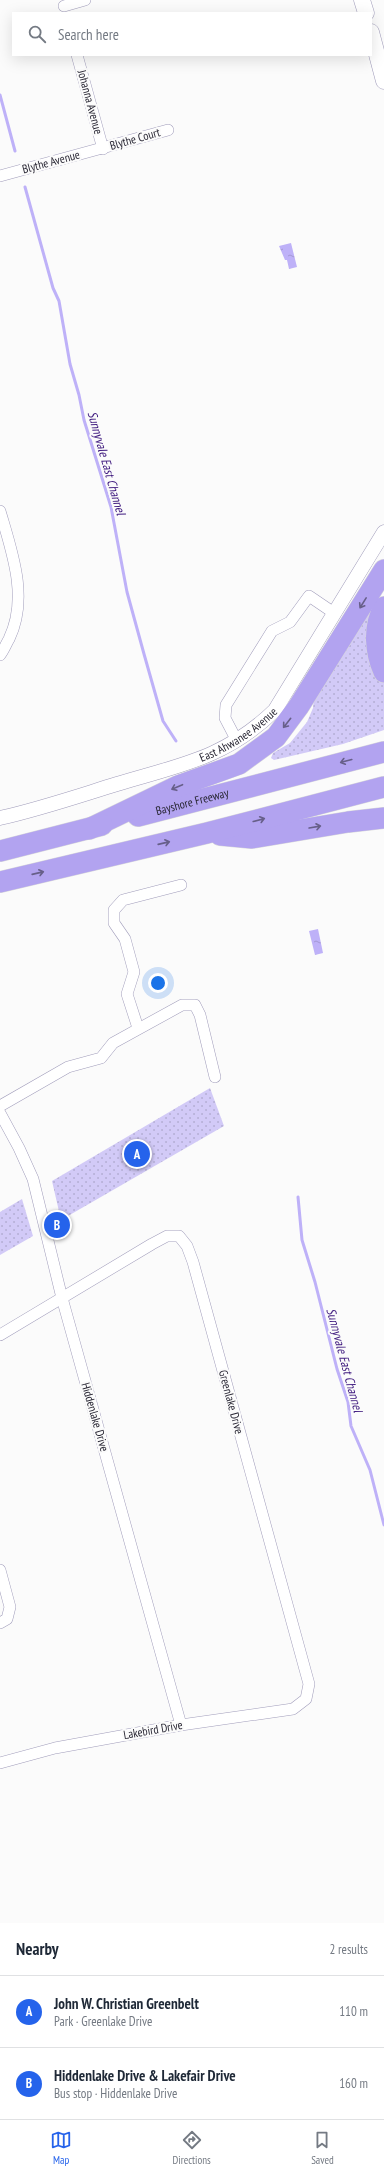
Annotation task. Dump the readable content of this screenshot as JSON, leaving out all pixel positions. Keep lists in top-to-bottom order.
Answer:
{
  "streets": {
    "highway": ["Bayshore Freeway"],
    "street": [
      "Johanna Avenue",
      "Blythe Court",
      "Blythe Avenue",
      "East Ahwanee Avenue",
      "Greenlake Drive",
      "Hiddenlake Drive",
      "Lakebird Drive"
    ]
  },
  "crossings": [
    ["Johanna Avenue", "Blythe Court"],
    ["Johanna Avenue", "Blythe Avenue"],
    ["Blythe Court", "Blythe Avenue"],
    ["Greenlake Drive", "Hiddenlake Drive"],
    ["Greenlake Drive", "Lakebird Drive"],
    ["Hiddenlake Drive", "Lakebird Drive"]
  ],
  "water": ["Sunnyvale East Channel"],
  "page": {
    "search": "Search here",
    "pins": ["A", "B"],
    "heading": ["Nearby", "2 results"],
    "list": [
      {
        "mark": "A",
        "name": "John W. Christian Greenbelt",
        "note": "Park · Greenlake Drive",
        "value": "110 m"
      },
      {
        "mark": "B",
        "name": "Hiddenlake Drive & Lakefair Drive",
        "note": "Bus stop · Hiddenlake Drive",
        "value": "160 m"
      }
    ],
    "nav": ["Map", "Directions", "Saved"]
  }
}
